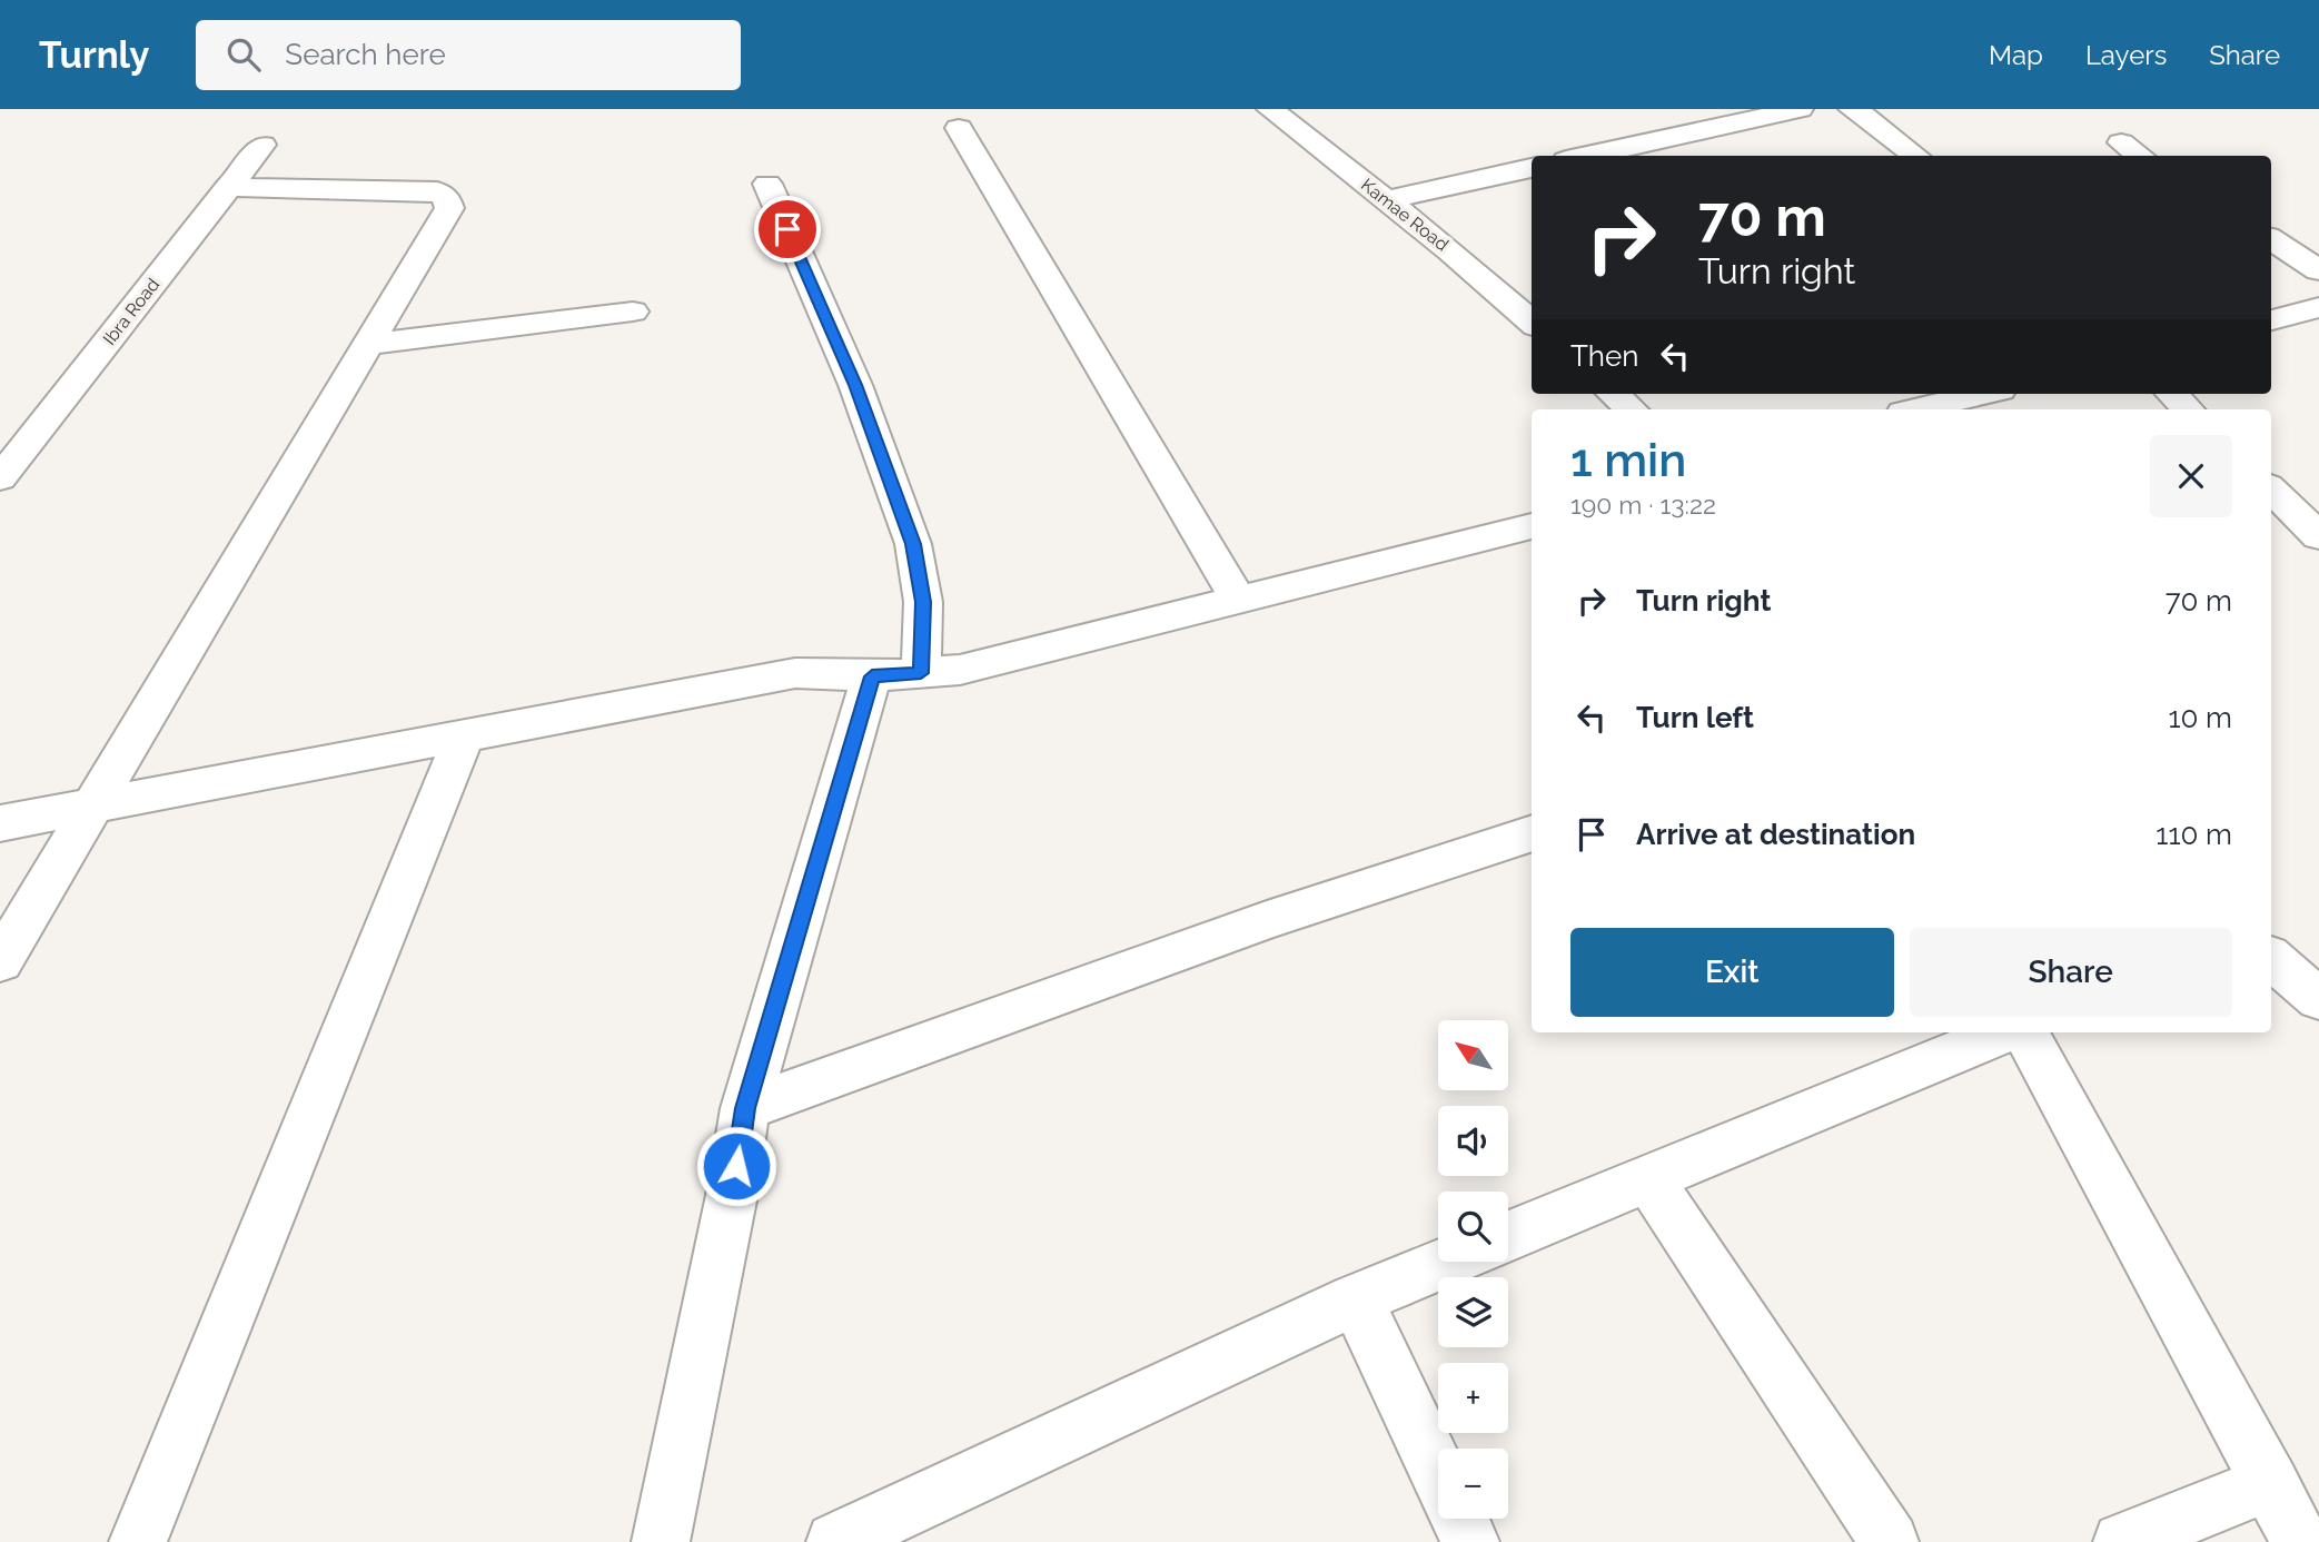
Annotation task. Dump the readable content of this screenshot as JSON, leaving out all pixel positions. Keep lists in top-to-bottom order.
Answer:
{
  "streets": {
    "street": ["Kamae Road", "Ibra Road"]
  },
  "north": "top left",
  "page": {
    "header": "Turnly",
    "search": "Search here",
    "nav": ["Map", "Layers", "Share"],
    "turn": ["70 m", "Turn right"],
    "then": "Then",
    "heading": ["1 min", "190 m · 13:22"],
    "list": [
      {
        "name": "Turn right",
        "value": "70 m"
      },
      {
        "name": "Turn left",
        "value": "10 m"
      },
      {
        "name": "Arrive at destination",
        "value": "110 m"
      }
    ],
    "buttons": ["Exit", "Share"],
    "map_buttons": ["+", "−"]
  }
}
